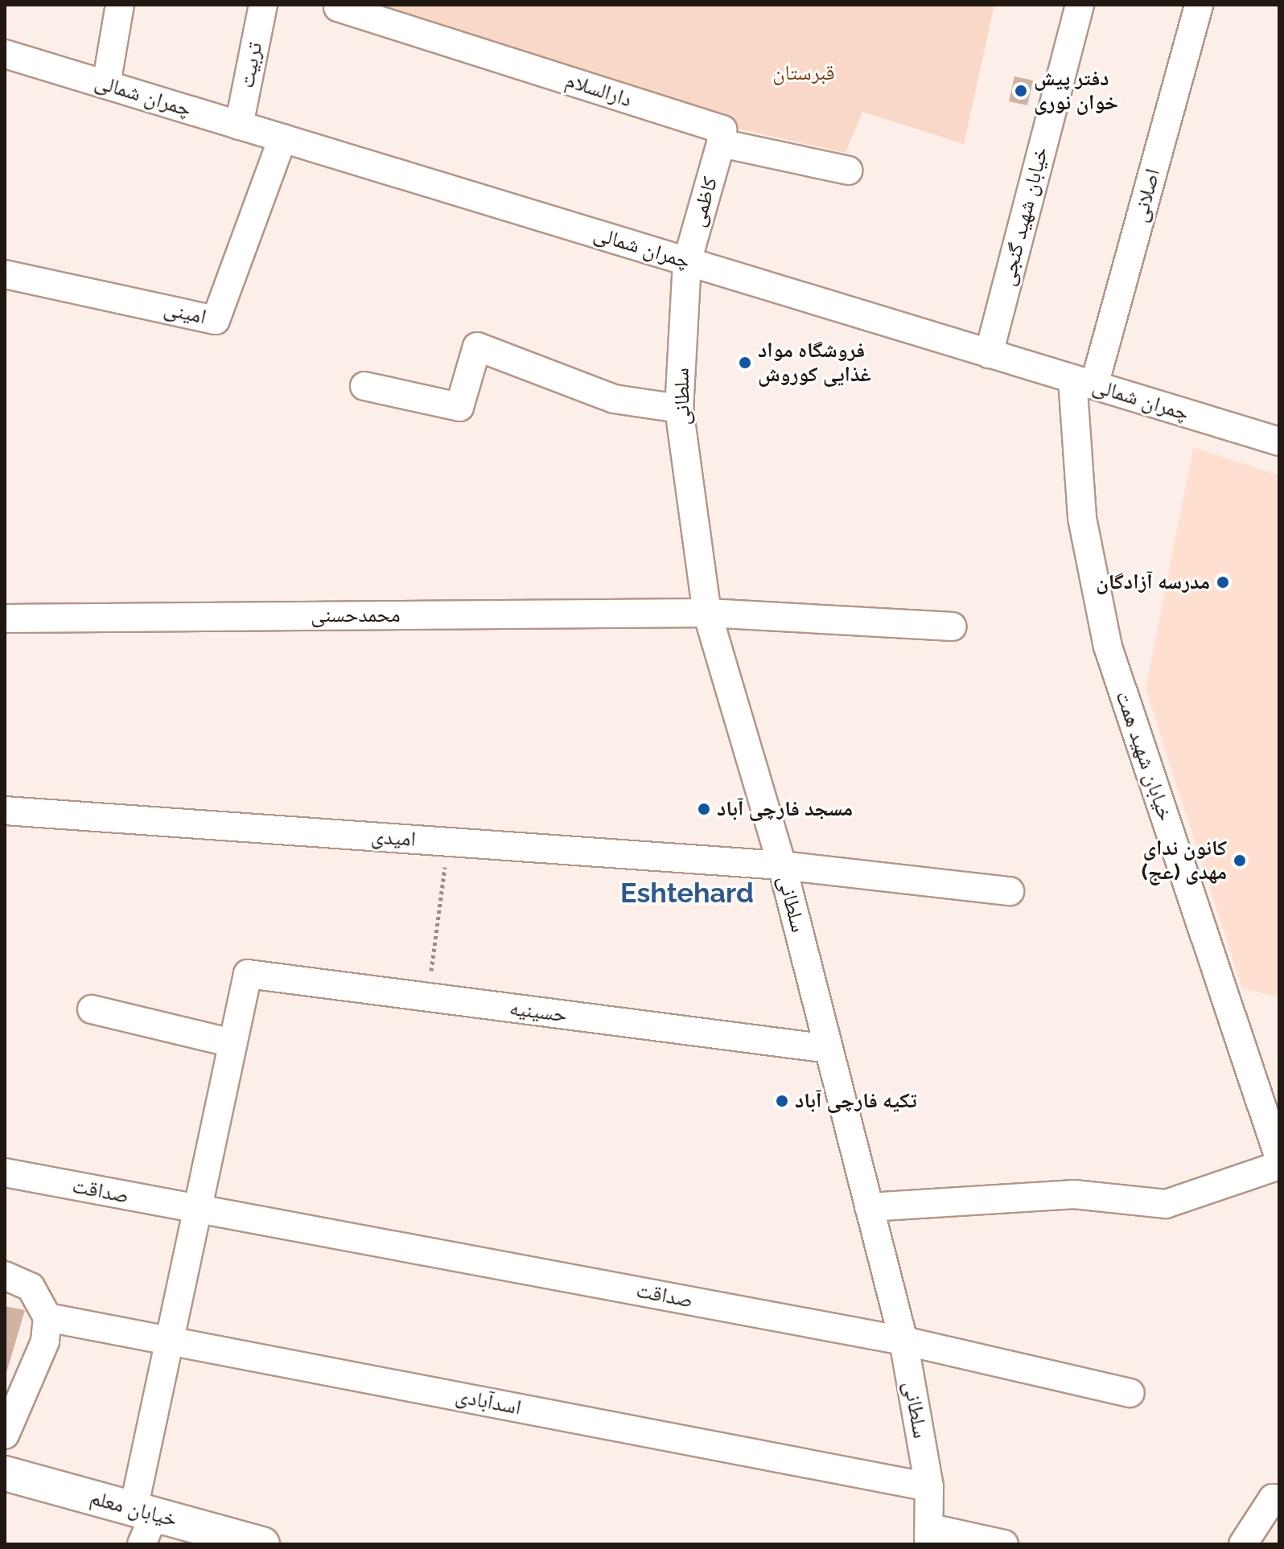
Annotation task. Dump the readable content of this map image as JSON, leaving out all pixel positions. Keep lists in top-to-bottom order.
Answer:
{
  "streets": {
    "main road": ["خیابان معلم"],
    "street": [
      "تربیت",
      "دارالسلام",
      "چمران شمالی",
      "اصلانی",
      "کاظمی",
      "خیابان شهید گنجی",
      "امینی",
      "سلطانی",
      "محمدحسنی",
      "خیابان شهید همت",
      "امیدی",
      "حسینیه",
      "صداقت",
      "اسدآبادی"
    ]
  },
  "crossings": [
    ["تربیت", "چمران شمالی"],
    ["دارالسلام", "کاظمی"],
    ["چمران شمالی", "اصلانی"],
    ["چمران شمالی", "کاظمی"],
    ["چمران شمالی", "خیابان شهید گنجی"],
    ["چمران شمالی", "امینی"],
    ["چمران شمالی", "سلطانی"],
    ["چمران شمالی", "خیابان شهید همت"],
    ["اصلانی", "خیابان شهید همت"],
    ["کاظمی", "سلطانی"],
    ["سلطانی", "محمدحسنی"],
    ["سلطانی", "امیدی"],
    ["سلطانی", "حسینیه"],
    ["سلطانی", "صداقت"],
    ["سلطانی", "اسدآبادی"]
  ],
  "districts": ["Eshtehard"],
  "parks": ["قبرستان"],
  "places": [
    "دفتر پیش خوان نوری",
    "فروشگاه مواد غذایی کوروش",
    "مدرسه آزادگان",
    "مسجد فارچی آباد",
    "کانون ندای مهدی (عج)",
    "تکیه فارچی آباد"
  ]
}
